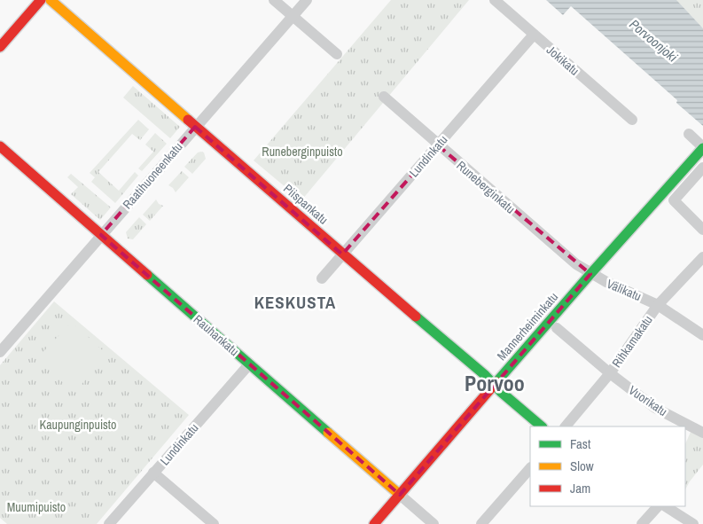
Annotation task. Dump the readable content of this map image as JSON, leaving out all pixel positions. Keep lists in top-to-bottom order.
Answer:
{
  "streets": {
    "main road": ["Piispankatu", "Mannerheiminkatu", "Rauhankatu"],
    "street": [
      "Jokikatu",
      "Lundinkatu",
      "Raatihuoneenkatu",
      "Runeberginkatu",
      "Välikatu",
      "Rihkamakatu",
      "Vuorikatu"
    ]
  },
  "crossings": [
    ["Jokikatu", "Lundinkatu"],
    ["Lundinkatu", "Runeberginkatu"],
    ["Lundinkatu", "Piispankatu"],
    ["Lundinkatu", "Rauhankatu"],
    ["Raatihuoneenkatu", "Piispankatu"],
    ["Raatihuoneenkatu", "Rauhankatu"],
    ["Runeberginkatu", "Välikatu"],
    ["Runeberginkatu", "Mannerheiminkatu"],
    ["Piispankatu", "Mannerheiminkatu"],
    ["Välikatu", "Mannerheiminkatu"],
    ["Välikatu", "Rihkamakatu"],
    ["Mannerheiminkatu", "Rauhankatu"],
    ["Rihkamakatu", "Vuorikatu"]
  ],
  "districts": ["KESKUSTA", "Porvoo"],
  "water": ["Porvoonjoki"],
  "parks": ["Runeberginpuisto", "Kaupunginpuisto", "Muumipuisto"],
  "legend": ["Fast", "Slow", "Jam"]
}
